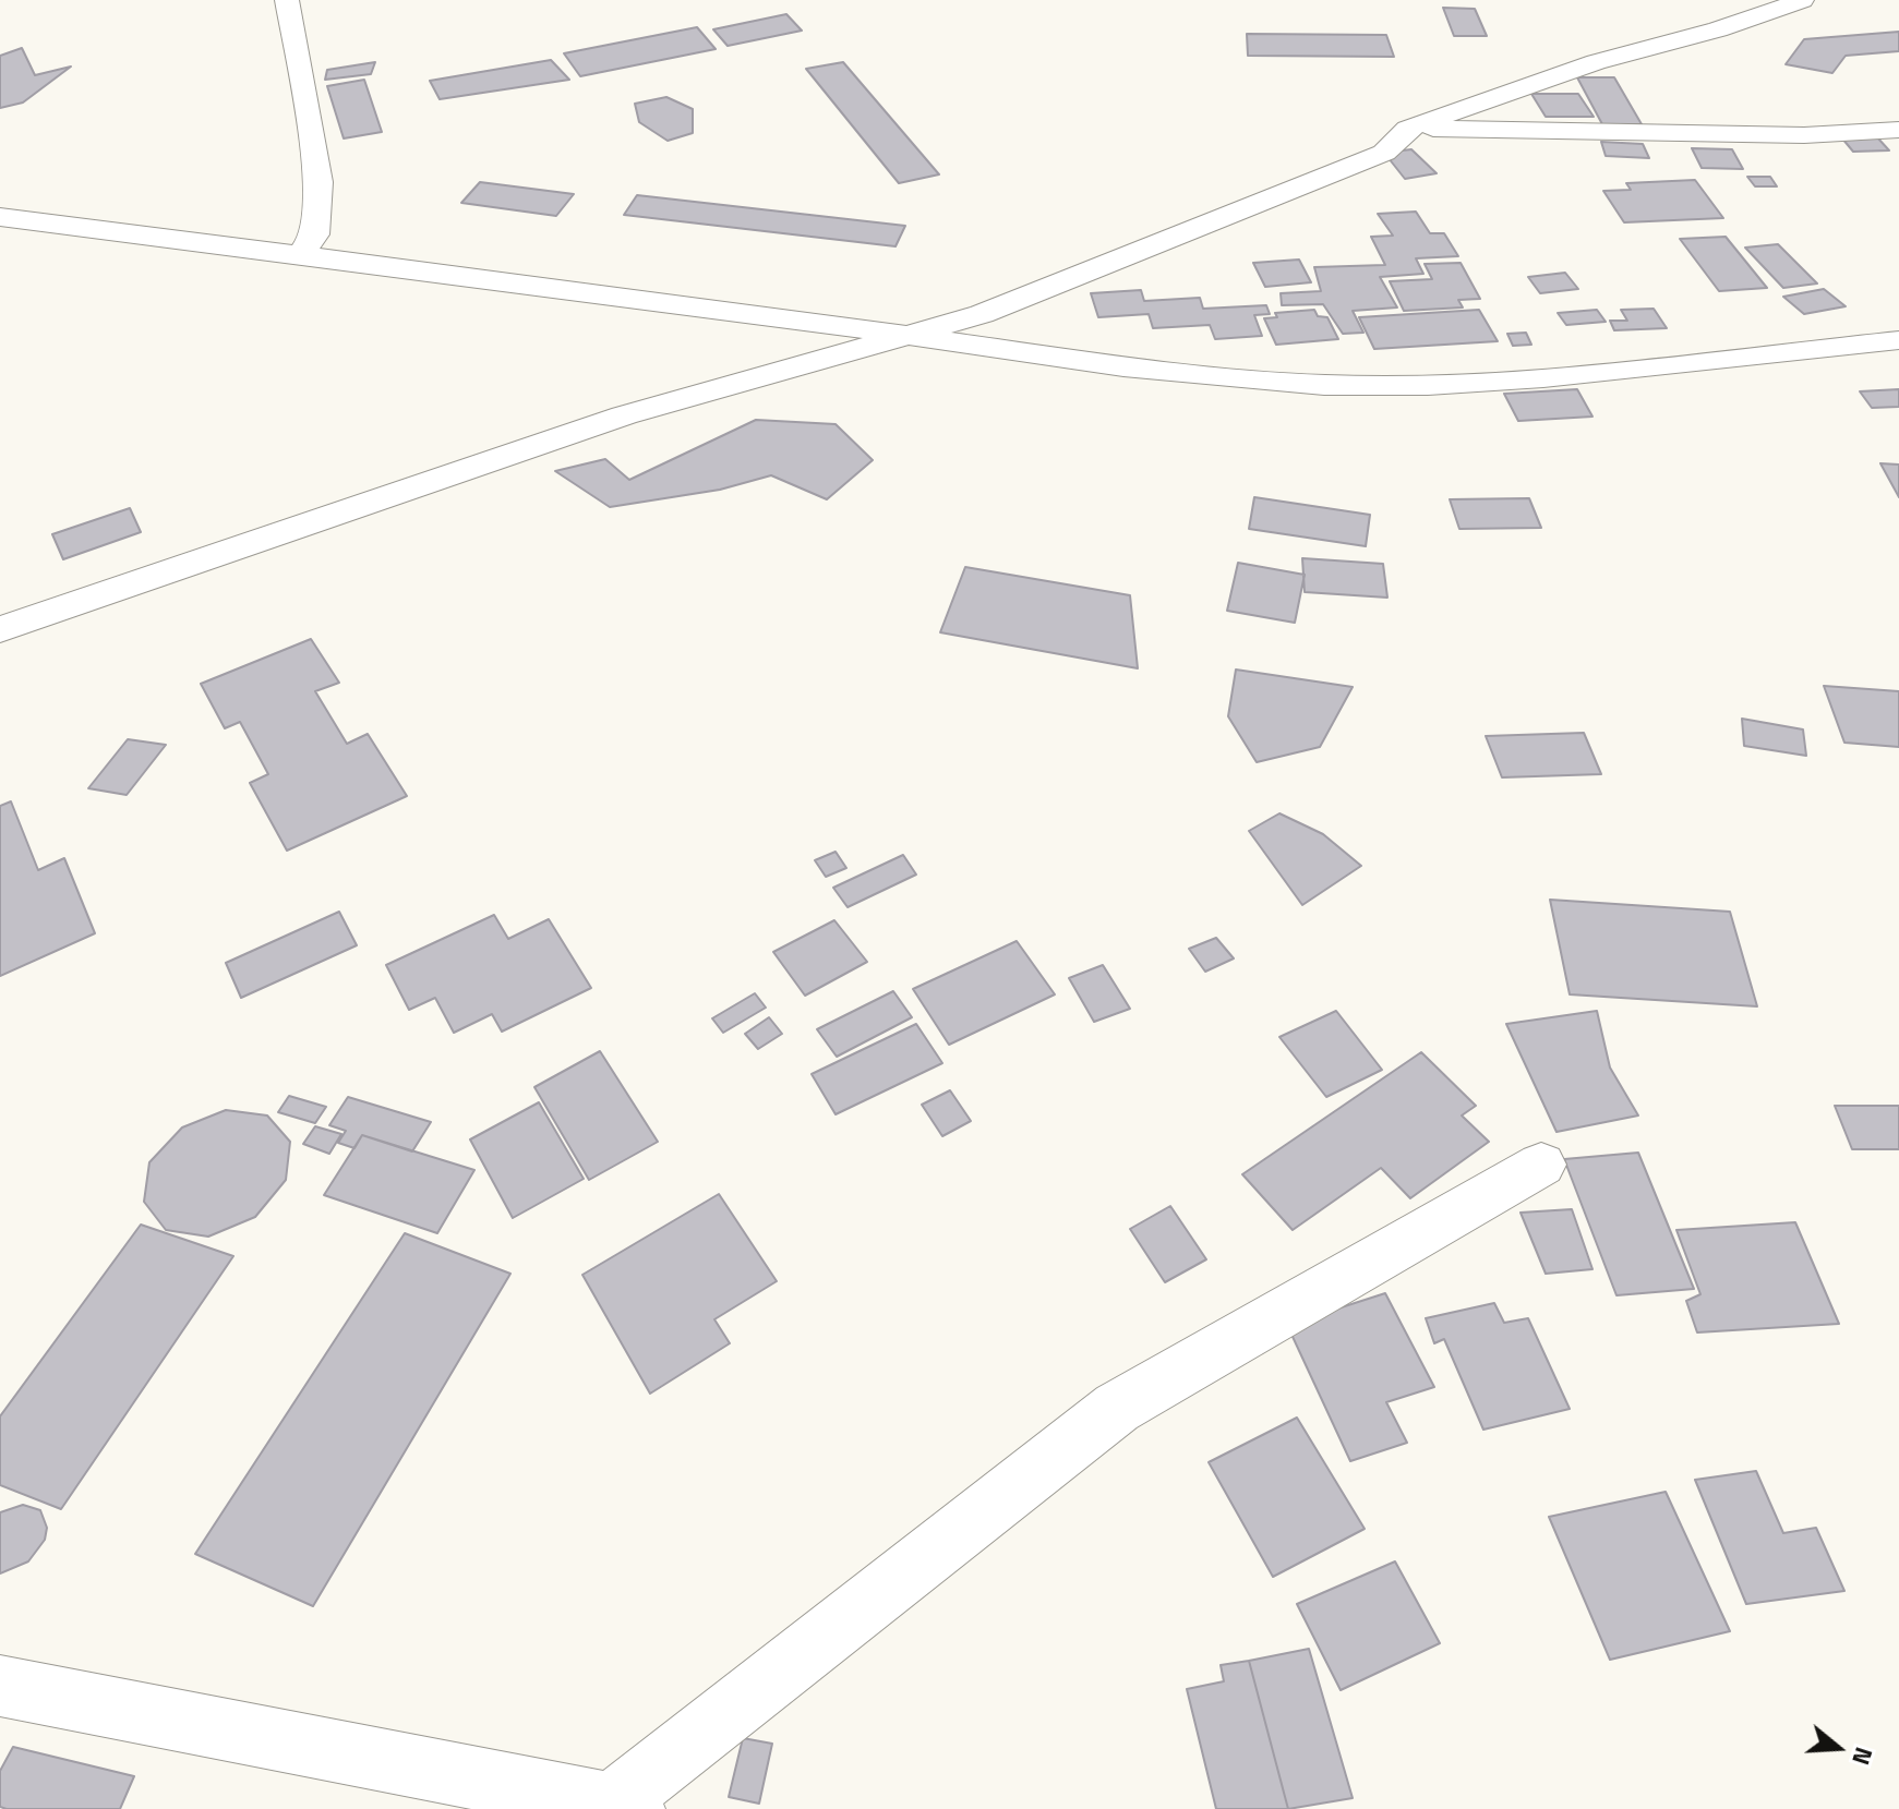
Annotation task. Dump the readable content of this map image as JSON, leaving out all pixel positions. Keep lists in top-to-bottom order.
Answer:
{
  "north": "right"
}
